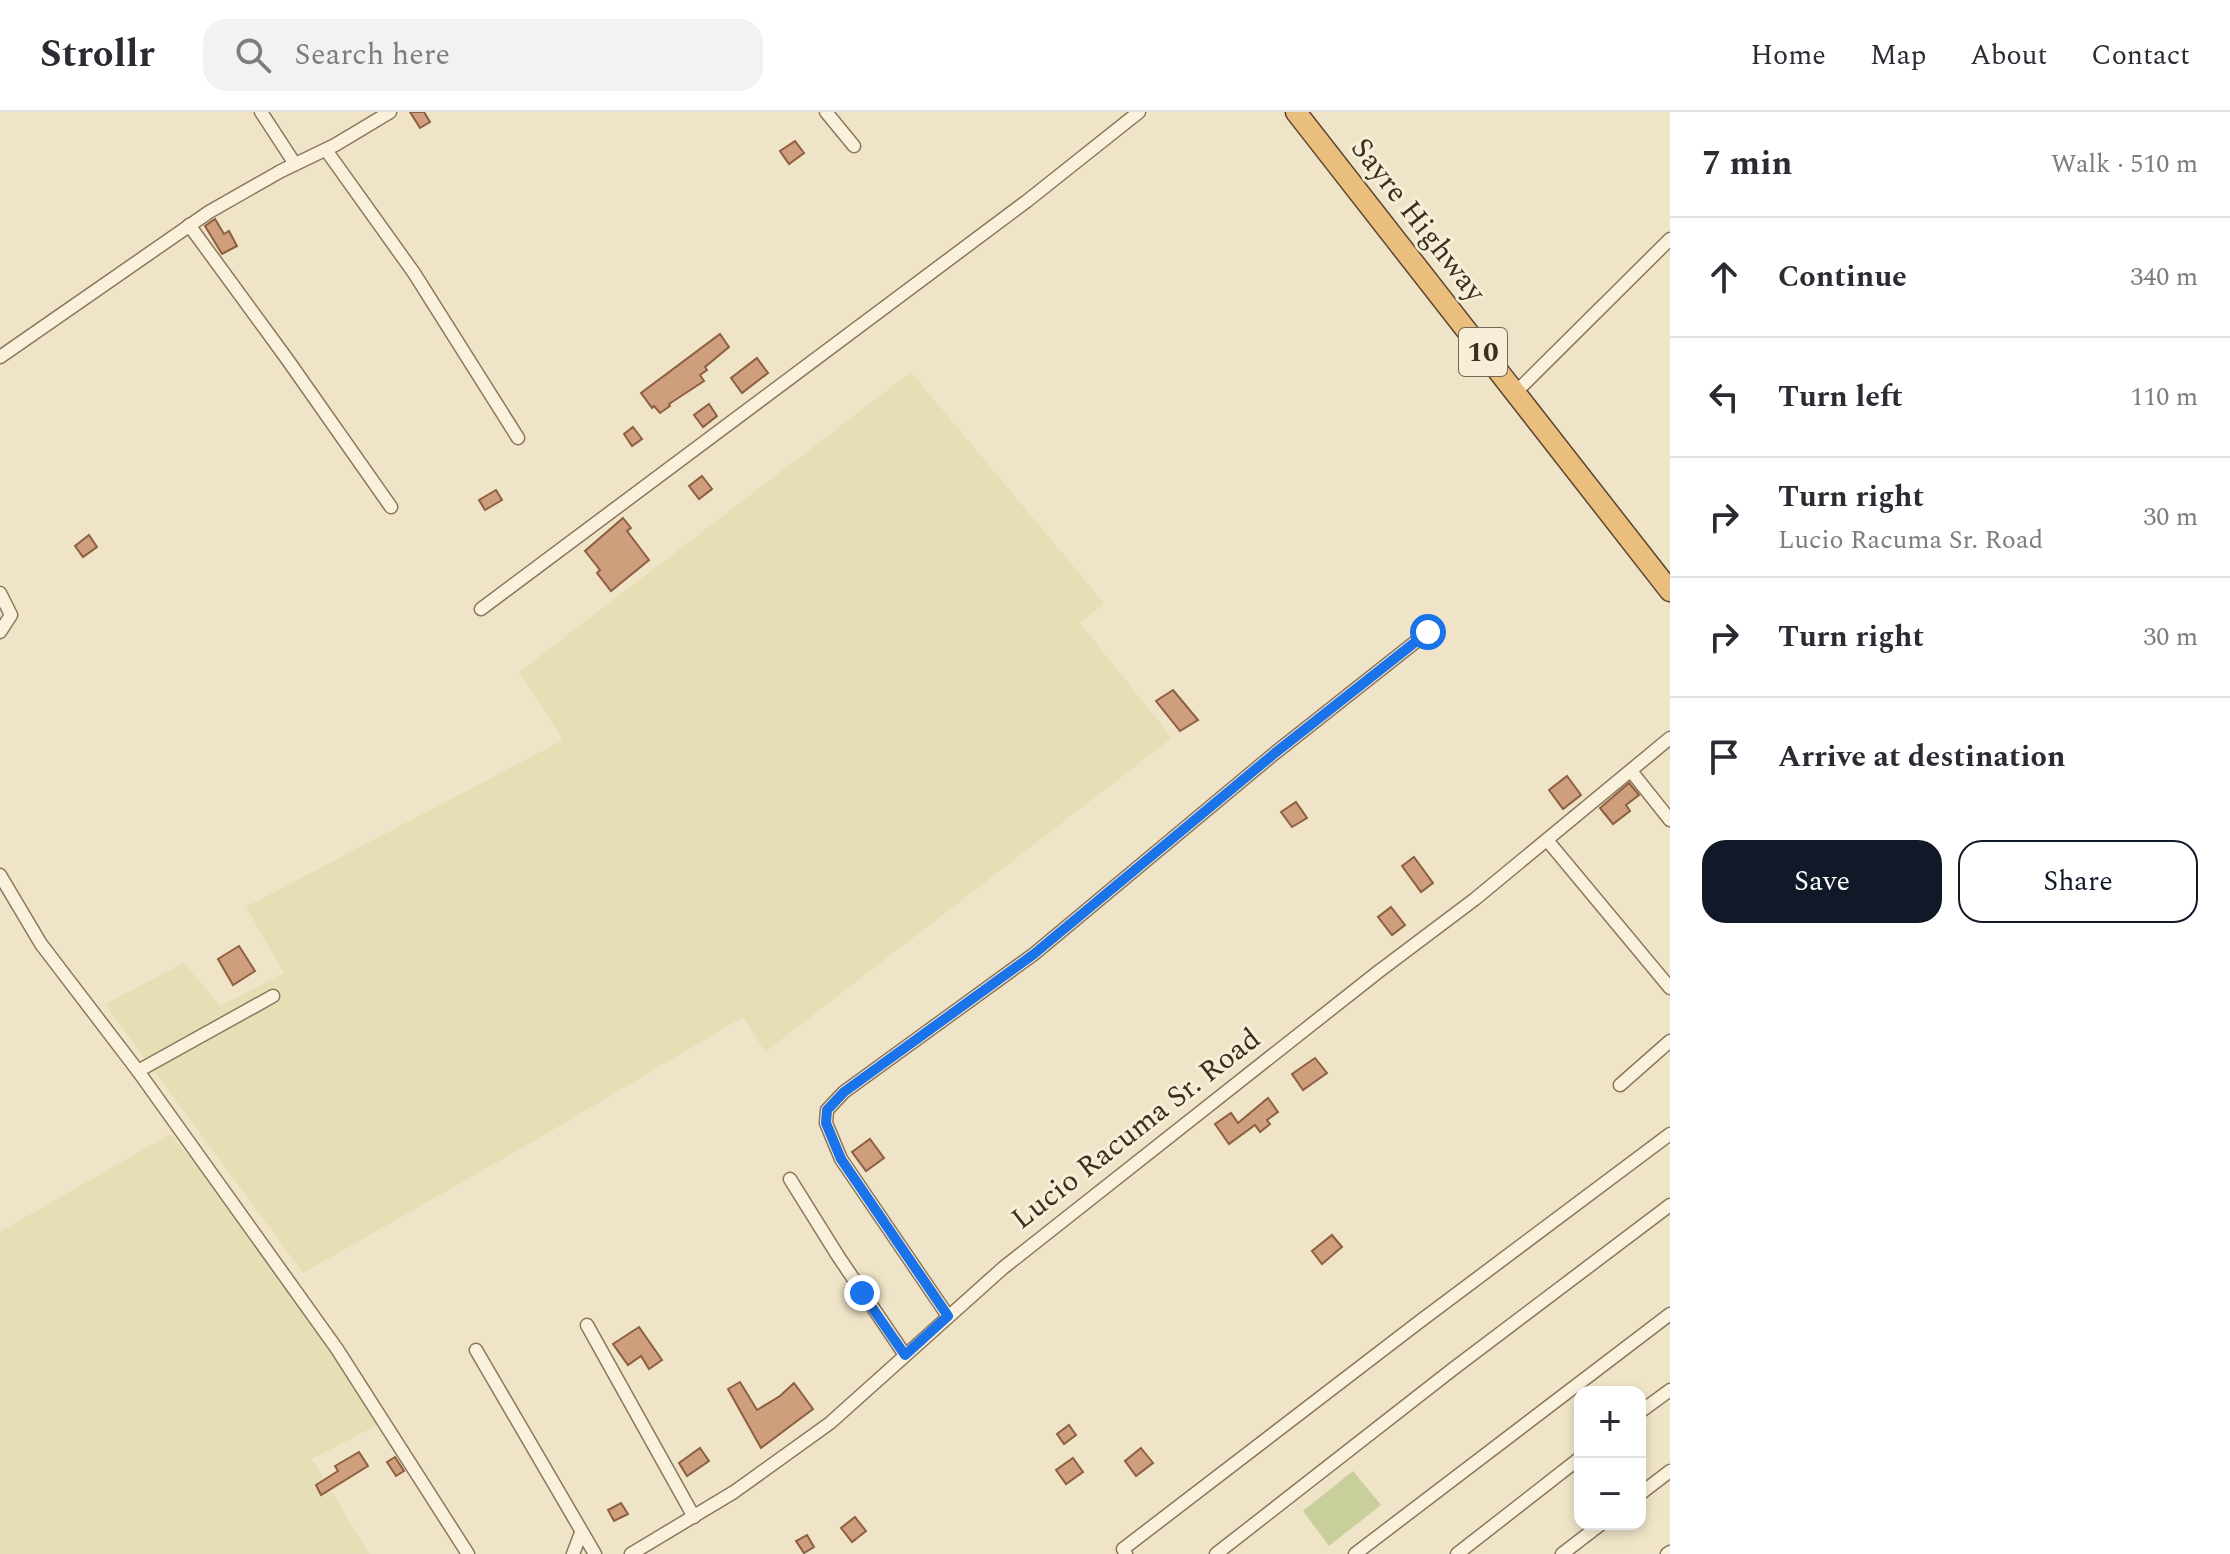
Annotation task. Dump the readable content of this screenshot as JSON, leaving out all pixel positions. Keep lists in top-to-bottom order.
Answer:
{
  "streets": {
    "highway": ["Sayre Highway", "10"],
    "street": ["Lucio Racuma Sr. Road"]
  },
  "page": {
    "header": "Strollr",
    "search": "Search here",
    "nav": [
      "Home",
      "Map",
      "About",
      "Contact"
    ],
    "heading": ["7 min", "Walk · 510 m"],
    "list": [
      ["Continue", "340 m"],
      ["Turn left", "110 m"],
      ["Turn right", "Lucio Racuma Sr. Road", "30 m"],
      ["Turn right", "30 m"],
      "Arrive at destination"
    ],
    "buttons": ["Save", "Share"],
    "map_buttons": ["+", "−"]
  }
}
